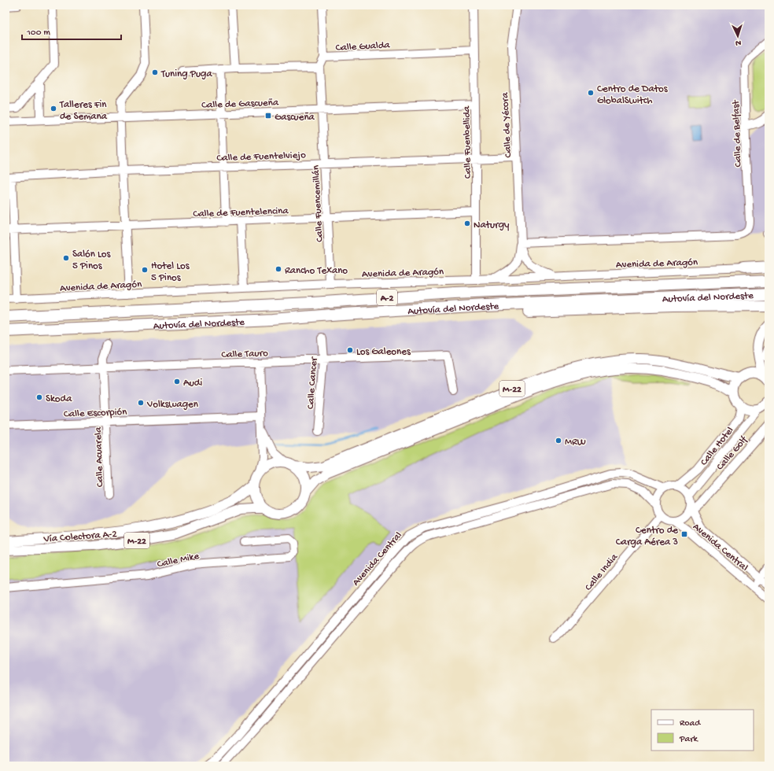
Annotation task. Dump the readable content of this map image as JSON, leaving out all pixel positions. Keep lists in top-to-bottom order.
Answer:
{
  "streets": {
    "highway": ["Autovía del Nordeste", "A-2"],
    "main road": ["M-22", "Vía Colectora A-2"],
    "street": [
      "Calle Gualda",
      "Calle de Gascueña",
      "Calle de Yécora",
      "Calle de Belfast",
      "Calle Fuenbellida",
      "Calle de Fuentelviejo",
      "Calle Fuencemillán",
      "Calle de Fuentelencina",
      "Avenida de Aragón",
      "Calle Tauro",
      "Calle Cancer",
      "Calle Escorpión",
      "Calle Hotel",
      "Calle Golf",
      "Calle Acuarela",
      "Avenida Central",
      "Calle Mike",
      "Calle India"
    ]
  },
  "crossings": [
    ["Calle Gualda", "Calle Fuenbellida"],
    ["Calle Gualda", "Calle Fuencemillán"],
    ["Calle de Gascueña", "Calle Fuenbellida"],
    ["Calle de Gascueña", "Calle Fuencemillán"],
    ["Calle de Yécora", "Calle de Belfast"],
    ["Calle de Yécora", "Calle de Fuentelviejo"],
    ["Calle de Yécora", "Avenida de Aragón"],
    ["Calle Fuenbellida", "Calle de Fuentelviejo"],
    ["Calle Fuenbellida", "Calle de Fuentelencina"],
    ["Calle Fuenbellida", "Avenida de Aragón"],
    ["Calle de Fuentelviejo", "Calle Fuencemillán"],
    ["Calle Fuencemillán", "Calle de Fuentelencina"],
    ["Calle Fuencemillán", "Avenida de Aragón"],
    ["Calle Tauro", "Calle Cancer"],
    ["Calle Tauro", "Calle Acuarela"],
    ["M-22", "Vía Colectora A-2"],
    ["Calle Escorpión", "Calle Acuarela"],
    ["Calle Hotel", "Calle Golf"],
    ["Calle Hotel", "Avenida Central"],
    ["Calle Hotel", "Calle India"],
    ["Calle Golf", "Avenida Central"],
    ["Calle Golf", "Calle India"],
    ["Avenida Central", "Calle India"]
  ],
  "places": {
    "other": [
      "Tuning Puga",
      "Centro de Datos GlobalSwitch",
      "Talleres Fin de Semana",
      "Naturgy",
      "Salón Los 5 Pinos",
      "Rancho Texano",
      "Hotel Los 5 Pinos",
      "Los Galeones",
      "Audi",
      "Skoda",
      "Volkswagen",
      "MRW"
    ],
    "transit": ["Gascueña", "Centro de Carga Aérea 3"]
  },
  "legend": ["Road", "Park"],
  "scale_bar": "100 m",
  "north": "bottom"
}
